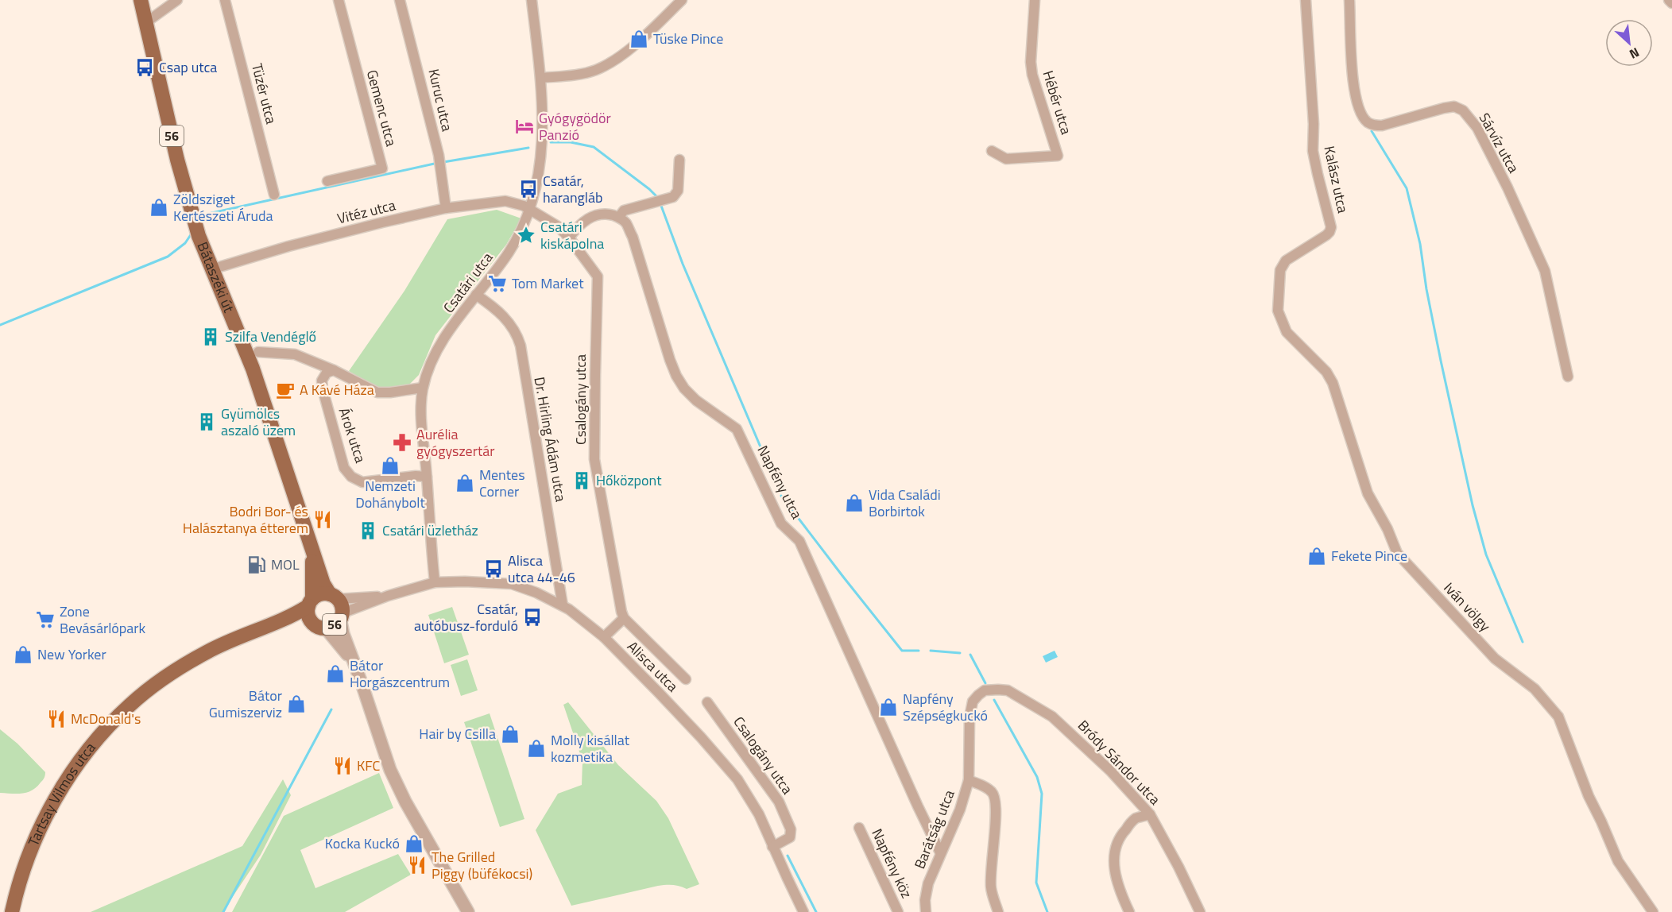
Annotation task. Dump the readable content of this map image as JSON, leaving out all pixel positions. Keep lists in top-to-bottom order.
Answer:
{
  "streets": {
    "main road": ["56", "Bátaszéki út", "Tartsay Vilmos utca"],
    "street": [
      "Tüzér utca",
      "Kuruc utca",
      "Hébér utca",
      "Gemenc utca",
      "Sárvíz utca",
      "Kalász utca",
      "Vitéz utca",
      "Csatári utca",
      "Csalogány utca",
      "Árok utca",
      "Dr. Hirling Ádám utca",
      "Napfény utca",
      "Iván völgy",
      "Alisca utca",
      "Bródy Sándor utca",
      "Barátság utca",
      "Napfény köz"
    ]
  },
  "crossings": [
    ["Kuruc utca", "Vitéz utca"],
    ["56", "Bátaszéki út"],
    ["56", "Alisca utca"],
    ["56", "Tartsay Vilmos utca"],
    ["Kalász utca", "Iván völgy"],
    ["Vitéz utca", "Bátaszéki út"],
    ["Vitéz utca", "Csatári utca"],
    ["Vitéz utca", "Csalogány utca"],
    ["Csatári utca", "Csalogány utca"],
    ["Csatári utca", "Árok utca"],
    ["Csatári utca", "Dr. Hirling Ádám utca"],
    ["Csatári utca", "Alisca utca"],
    ["Csalogány utca", "Alisca utca"],
    ["Dr. Hirling Ádám utca", "Alisca utca"],
    ["Napfény utca", "Barátság utca"],
    ["Bródy Sándor utca", "Barátság utca"]
  ],
  "places": {
    "shop": [
      "Tüske Pince",
      "Zöldsziget Kertészeti Áruda",
      "Nemzeti Dohánybolt",
      "Mentes Corner",
      "Vida Családi Borbirtok",
      "Fekete Pince",
      "New Yorker",
      "Bátor Horgászcentrum",
      "Bátor Gumiszerviz",
      "Napfény Szépségkuckó",
      "Hair by Csilla",
      "Molly kisállat kozmetika",
      "Kocka Kuckó"
    ],
    "bus stop": [
      "Csap utca",
      "Csatár, harangláb",
      "Alisca utca 44-46",
      "Csatár, autóbusz-forduló"
    ],
    "hotel": ["Gyógygödör Panzió"],
    "place": ["Csatári kiskápolna"],
    "supermarket": ["Tom Market", "Zone Bevásárlópark"],
    "building": [
      "Szilfa Vendéglő",
      "Gyümölcs aszaló üzem",
      "Hőközpont",
      "Csatári üzletház"
    ],
    "cafe": ["A Kávé Háza"],
    "pharmacy": ["Aurélia gyógyszertár"],
    "restaurant": [
      "Bodri Bor- és Halásztanya étterem",
      "McDonald's",
      "KFC",
      "The Grilled Piggy (büfékocsi)"
    ],
    "fuel station": ["MOL"]
  },
  "north": "bottom right"
}
